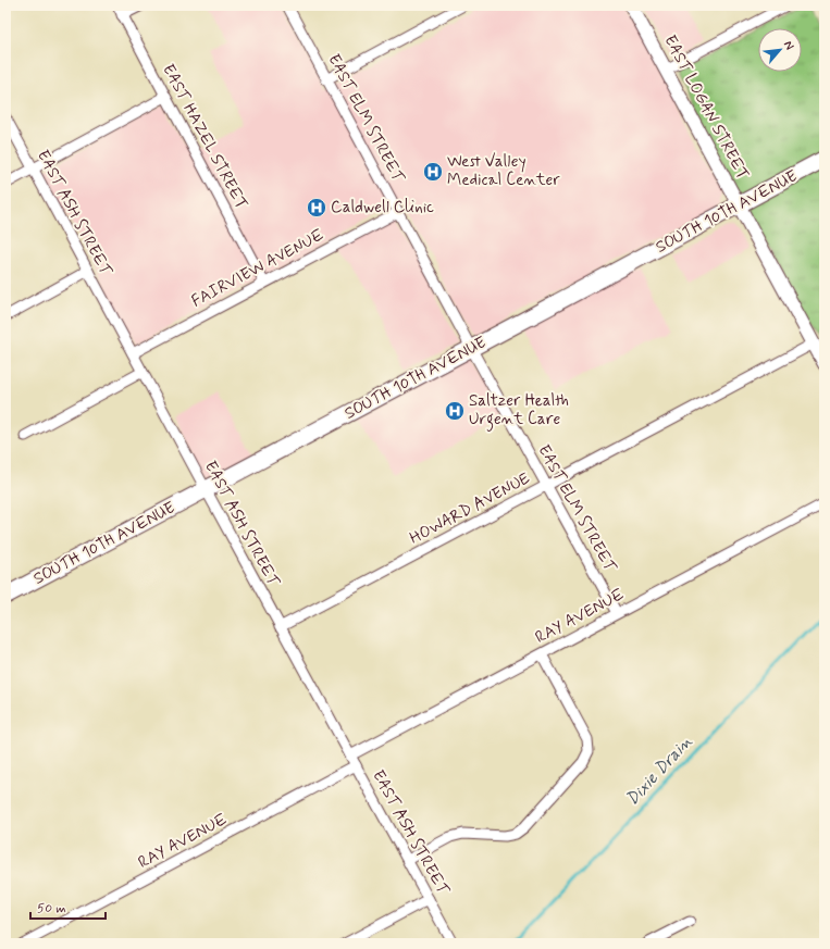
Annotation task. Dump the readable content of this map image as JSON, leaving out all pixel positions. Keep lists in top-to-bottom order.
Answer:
{
  "streets": {
    "main road": ["SOUTH 10TH AVENUE"],
    "street": [
      "EAST LOGAN STREET",
      "EAST ELM STREET",
      "EAST HAZEL STREET",
      "EAST ASH STREET",
      "FAIRVIEW AVENUE",
      "HOWARD AVENUE",
      "RAY AVENUE"
    ]
  },
  "crossings": [
    ["EAST LOGAN STREET", "SOUTH 10TH AVENUE"],
    ["EAST LOGAN STREET", "HOWARD AVENUE"],
    ["EAST ELM STREET", "SOUTH 10TH AVENUE"],
    ["EAST ELM STREET", "FAIRVIEW AVENUE"],
    ["EAST ELM STREET", "HOWARD AVENUE"],
    ["EAST ELM STREET", "RAY AVENUE"],
    ["EAST HAZEL STREET", "FAIRVIEW AVENUE"],
    ["SOUTH 10TH AVENUE", "EAST ASH STREET"],
    ["EAST ASH STREET", "FAIRVIEW AVENUE"],
    ["EAST ASH STREET", "HOWARD AVENUE"],
    ["EAST ASH STREET", "RAY AVENUE"]
  ],
  "water": ["Dixie Drain"],
  "places": {
    "hospital": ["West Valley Medical Center", "Caldwell Clinic", "Saltzer Health Urgent Care"]
  },
  "scale_bar": "50 m",
  "north": "top right"
}
